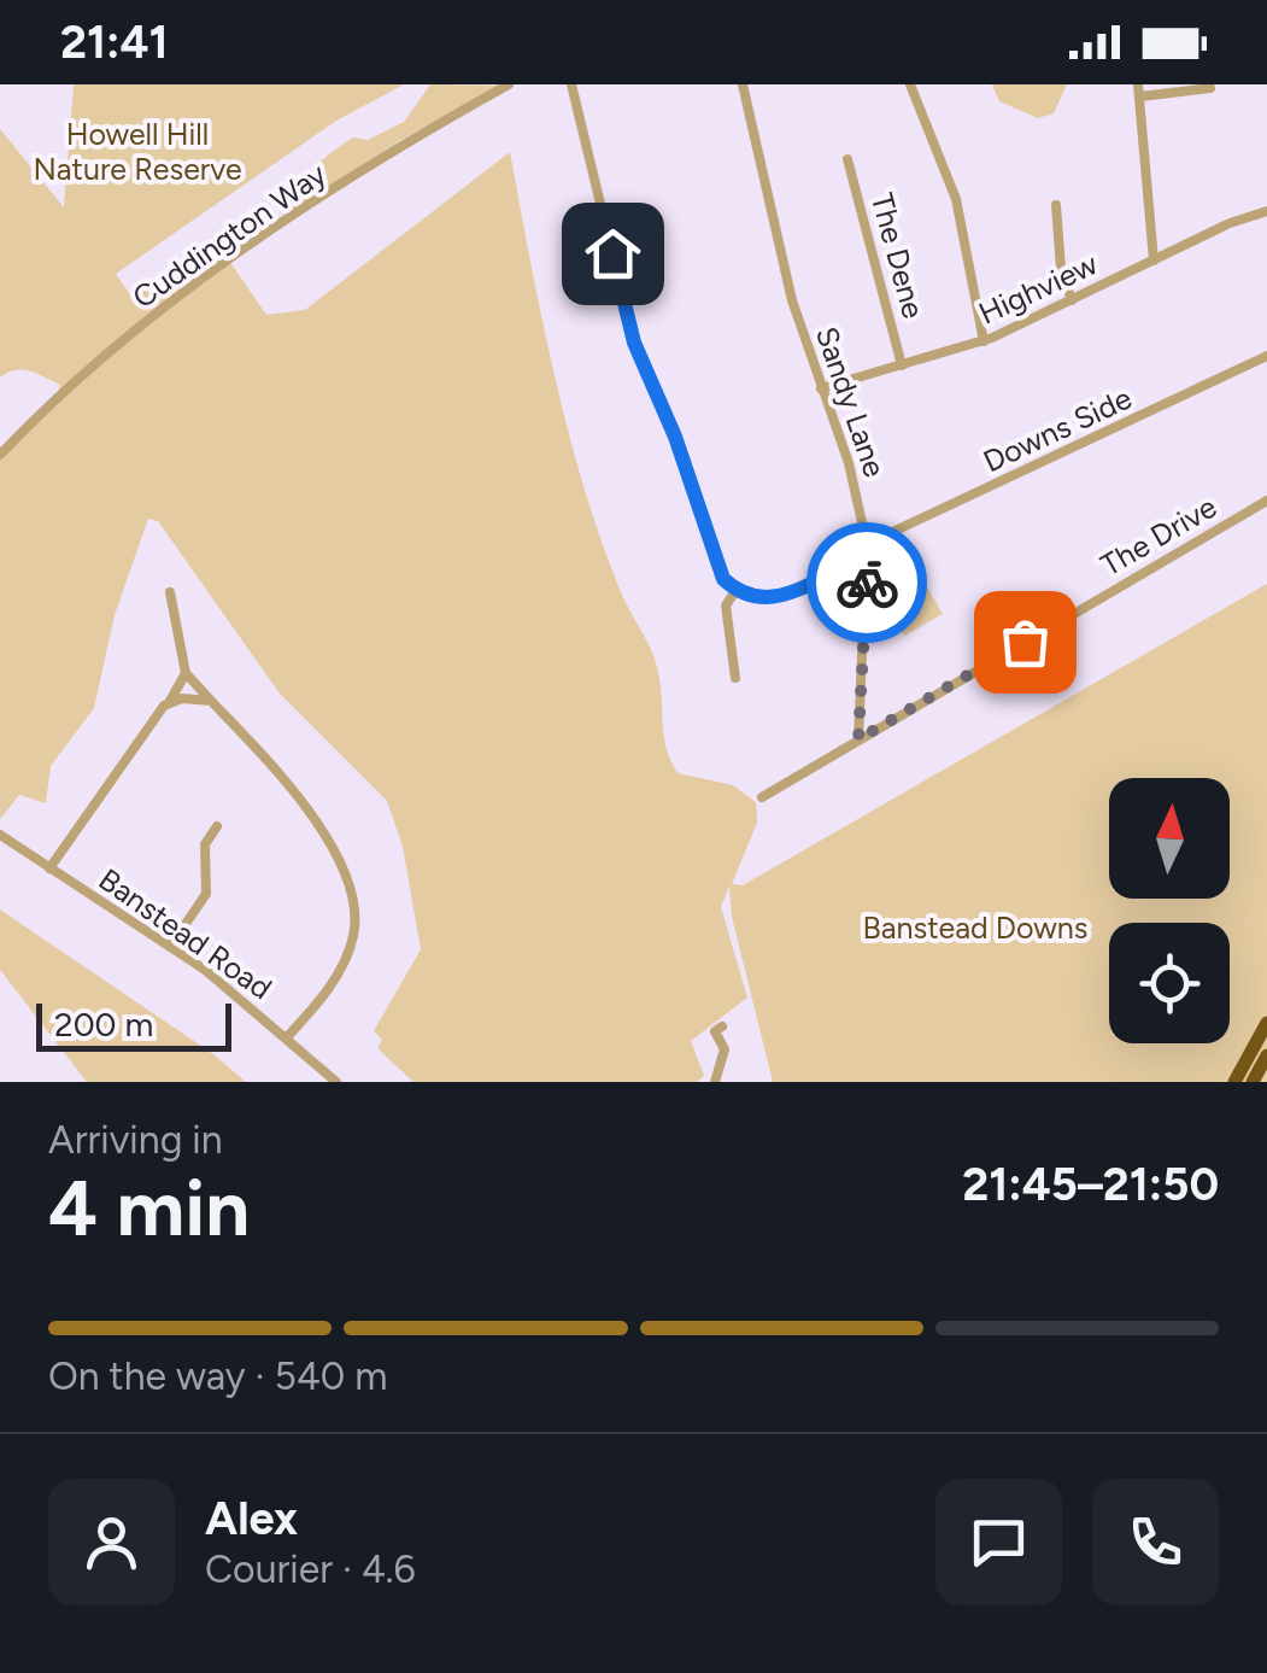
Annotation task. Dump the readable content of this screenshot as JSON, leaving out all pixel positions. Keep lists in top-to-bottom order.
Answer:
{
  "streets": {
    "street": [
      "Cuddington Way",
      "The Dene",
      "Highview",
      "Sandy Lane",
      "Downs Side",
      "The Drive",
      "Banstead Road"
    ]
  },
  "crossings": [
    ["The Dene", "Highview"],
    ["Highview", "Sandy Lane"],
    ["Sandy Lane", "Downs Side"],
    ["Sandy Lane", "The Drive"]
  ],
  "parks": ["Howell Hill Nature Reserve", "Banstead Downs"],
  "scale_bar": "200 m",
  "north": "top",
  "page": {
    "status": "21:41",
    "scale": "200 m",
    "heading": ["4 min", "Arriving in", "21:45–21:50"],
    "panel": ["Alex", "Courier · 4.6"],
    "bar": "On the way · 540 m"
  }
}
